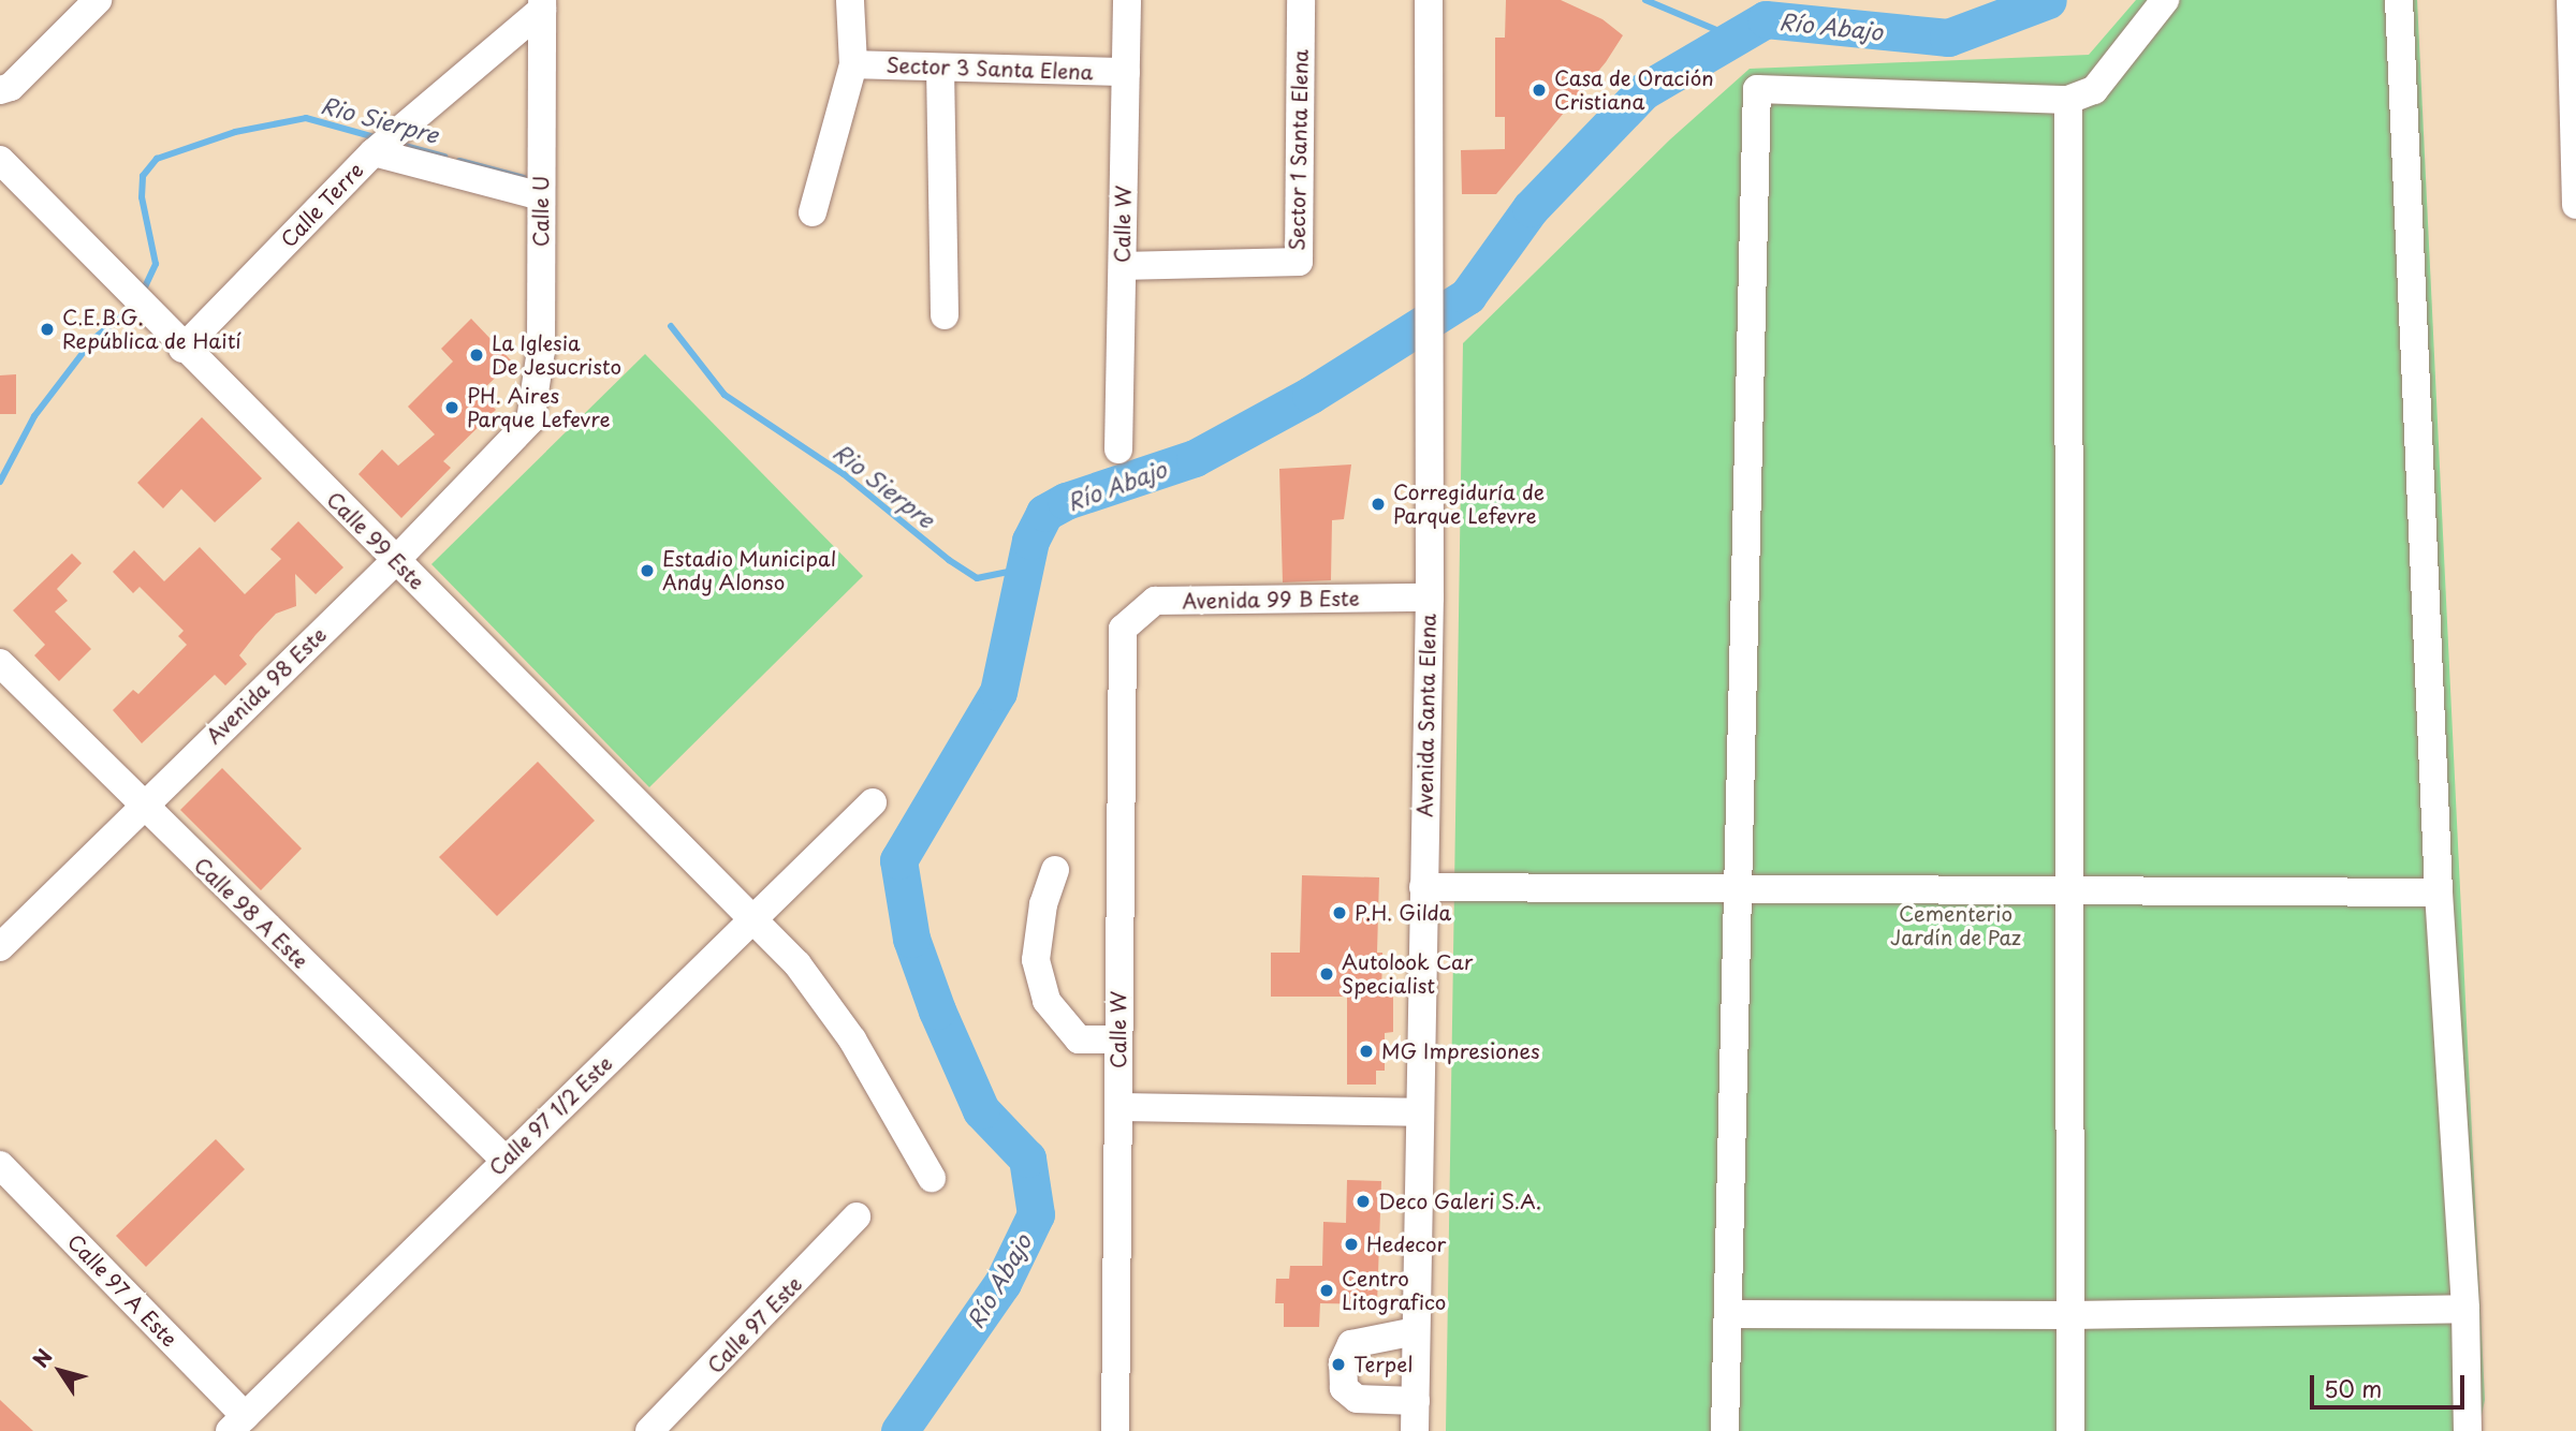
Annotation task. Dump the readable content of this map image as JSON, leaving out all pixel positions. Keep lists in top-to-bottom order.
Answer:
{
  "streets": {
    "street": [
      "Sector 3 Santa Elena",
      "Sector 1 Santa Elena",
      "Calle Terre",
      "Calle U",
      "Calle W",
      "Calle 99 Este",
      "Avenida 99 B Este",
      "Avenida 98 Este",
      "Avenida Santa Elena",
      "Calle 98 A Este",
      "Calle 97 1/2 Este",
      "Calle 97 A Este",
      "Calle 97 Este"
    ]
  },
  "crossings": [
    ["Sector 3 Santa Elena", "Calle W"],
    ["Sector 1 Santa Elena", "Calle W"],
    ["Calle Terre", "Calle U"],
    ["Calle Terre", "Calle 99 Este"],
    ["Calle U", "Avenida 98 Este"],
    ["Calle W", "Avenida 99 B Este"],
    ["Calle 99 Este", "Avenida 98 Este"],
    ["Calle 99 Este", "Calle 97 1/2 Este"],
    ["Avenida 99 B Este", "Avenida Santa Elena"],
    ["Avenida 98 Este", "Calle 98 A Este"],
    ["Calle 98 A Este", "Calle 97 1/2 Este"],
    ["Calle 97 1/2 Este", "Calle 97 A Este"]
  ],
  "water": ["Río Abajo", "Rio Sierpre"],
  "parks": ["Cementerio Jardín de Paz"],
  "places": [
    "Casa de Oración Cristiana",
    "C.E.B.G. República de Haití",
    "La Iglesia De Jesucristo",
    "PH. Aires Parque Lefevre",
    "Corregiduría de Parque Lefevre",
    "Estadio Municipal Andy Alonso",
    "P.H. Gilda",
    "Autolook Car Specialist",
    "MG Impresiones",
    "Deco Galeri S.A.",
    "Hedecor",
    "Centro Litografico",
    "Terpel"
  ],
  "scale_bar": "50 m",
  "north": "top left"
}
